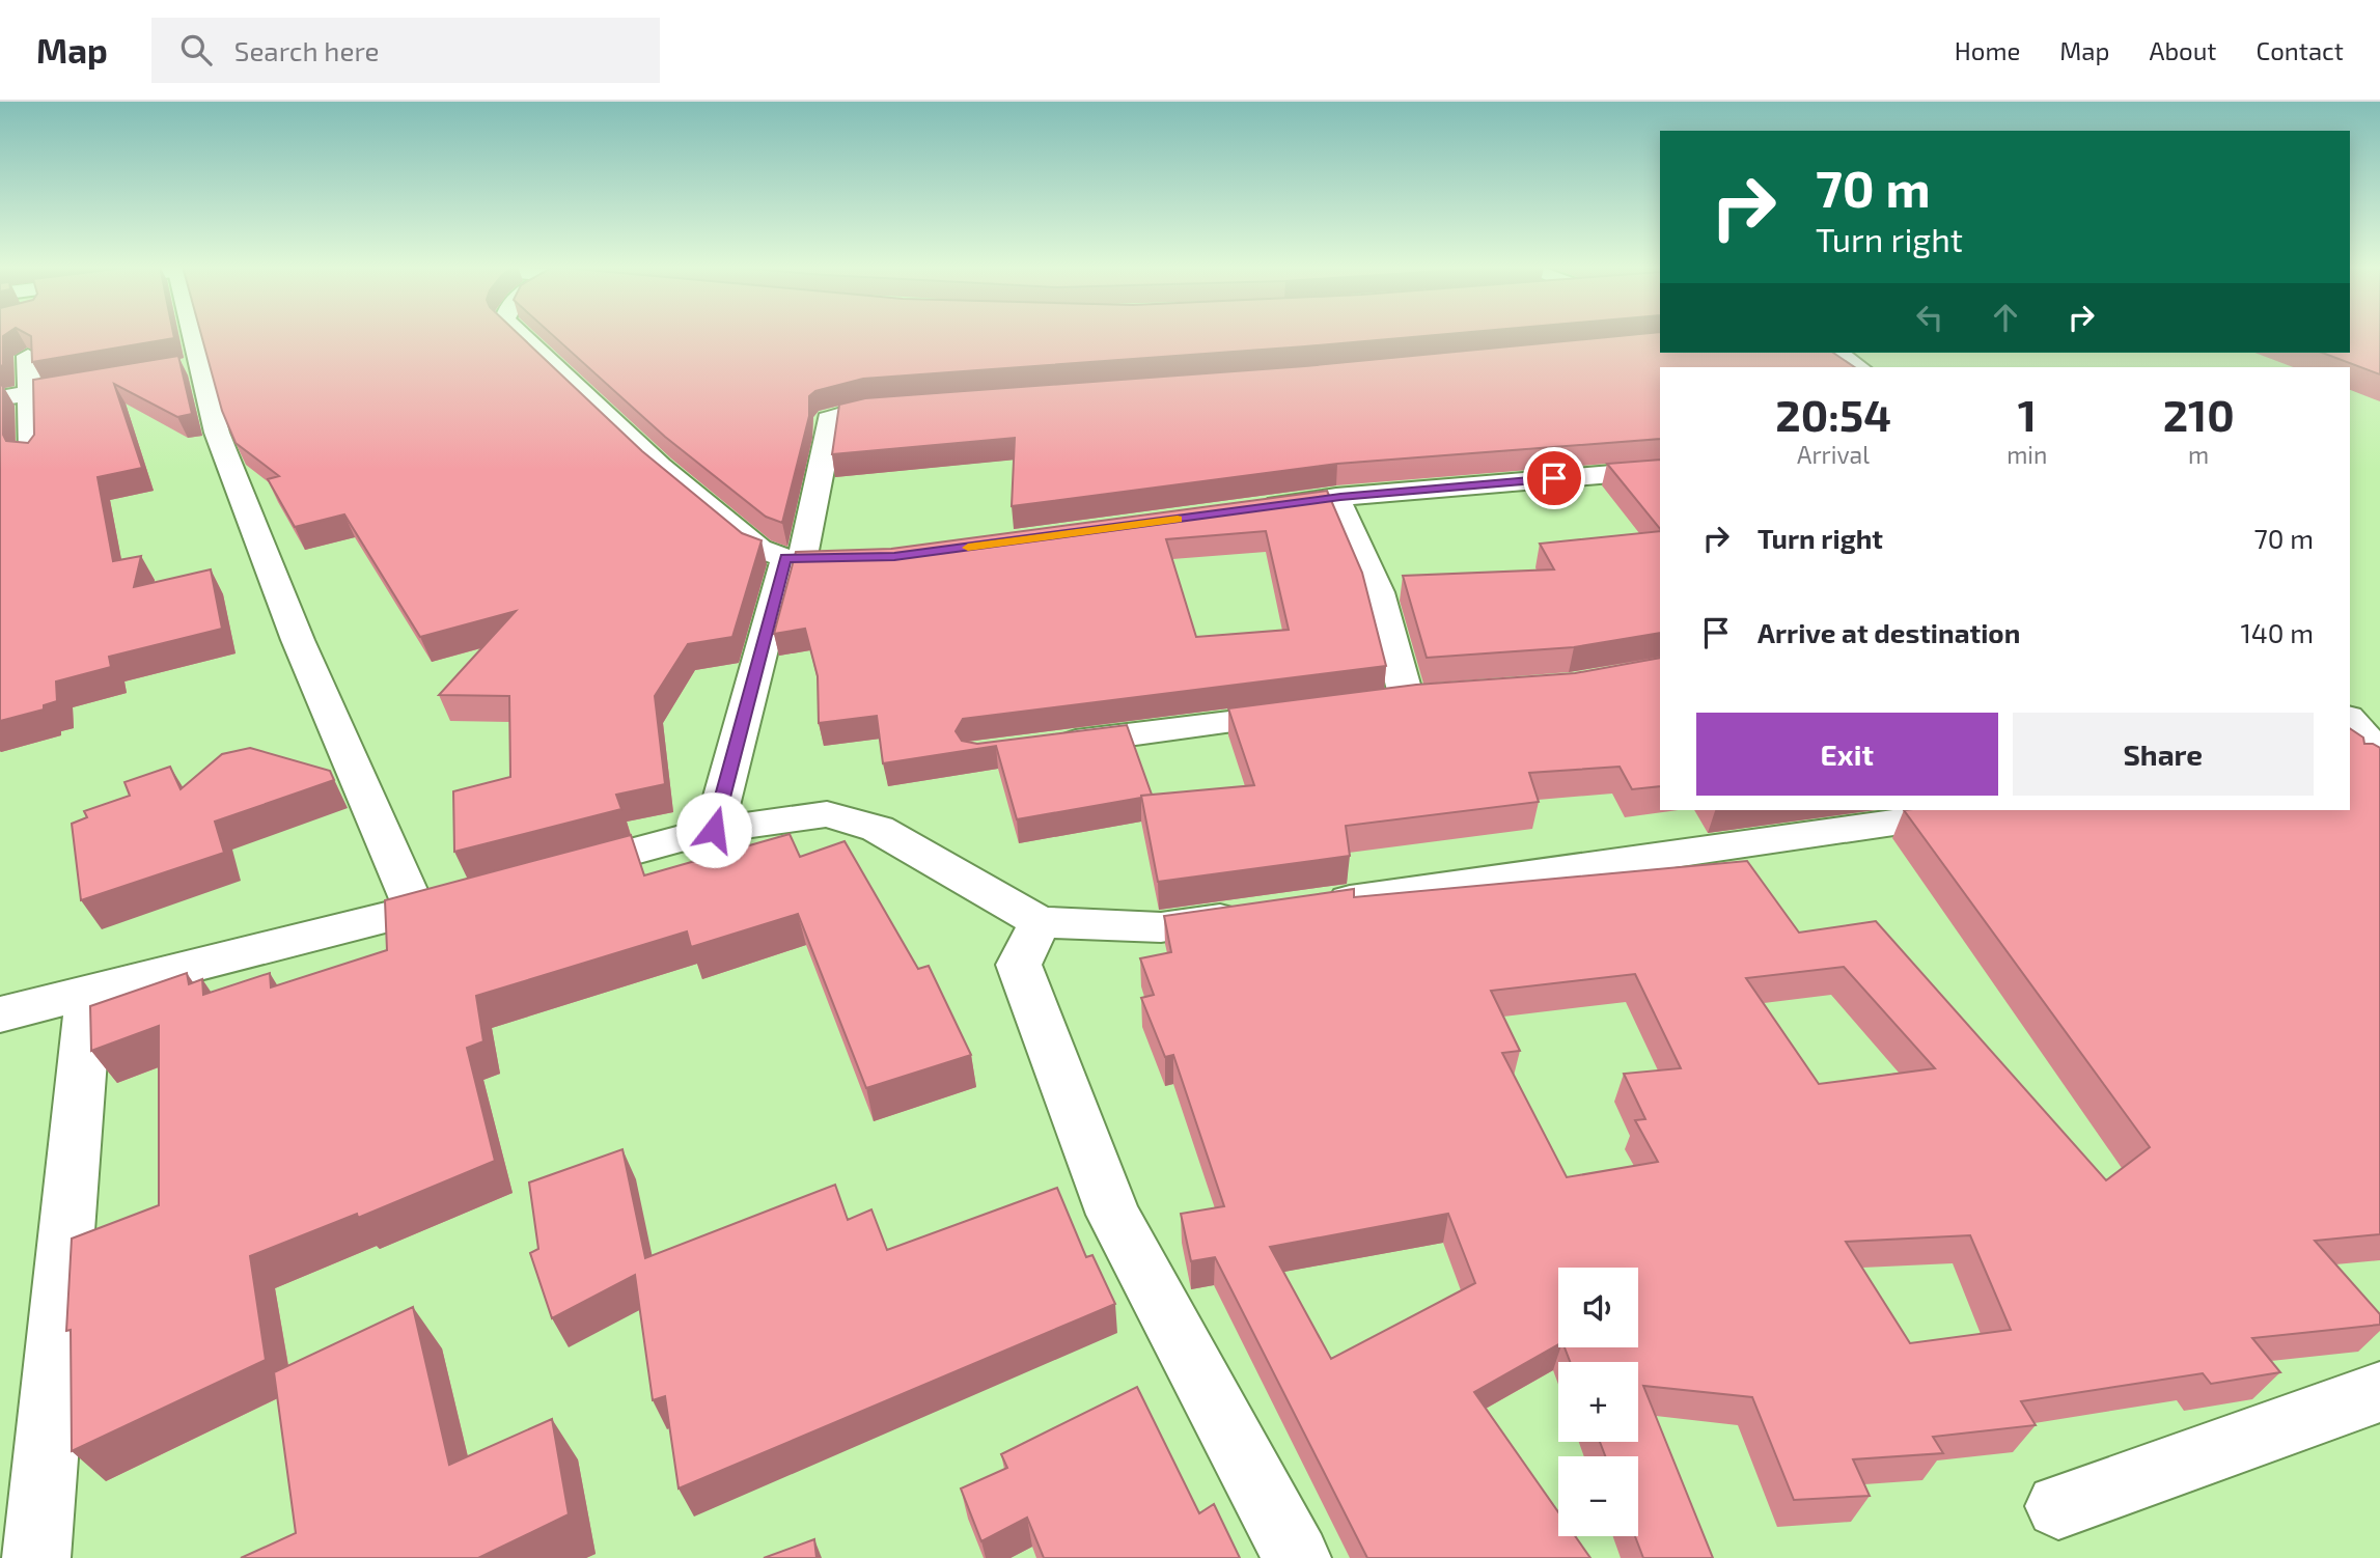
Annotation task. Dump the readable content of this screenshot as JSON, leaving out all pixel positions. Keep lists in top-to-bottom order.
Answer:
{
  "page": {
    "header": "Map",
    "search": "Search here",
    "nav": [
      "Home",
      "Map",
      "About",
      "Contact"
    ],
    "turn": ["70 m", "Turn right"],
    "eta": [
      "20:54",
      "Arrival",
      "1",
      "min",
      "210",
      "m"
    ],
    "list": [
      {
        "name": "Turn right",
        "value": "70 m"
      },
      {
        "name": "Arrive at destination",
        "value": "140 m"
      }
    ],
    "buttons": ["Exit", "Share"],
    "map_buttons": ["+", "−"]
  }
}
